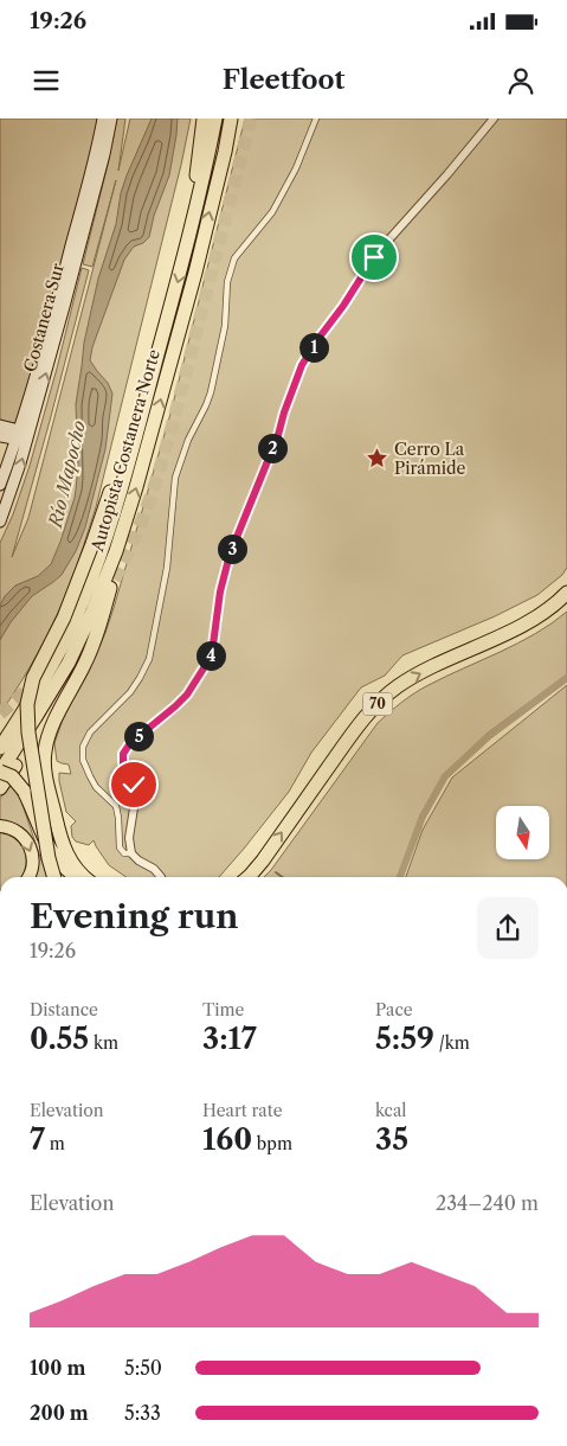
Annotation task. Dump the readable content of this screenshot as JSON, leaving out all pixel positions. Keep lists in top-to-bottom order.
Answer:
{
  "streets": {
    "highway": ["Autopista Costanera Norte", "70"],
    "main road": ["Costanera Sur"]
  },
  "water": ["Río Mapocho"],
  "places": {
    "place": ["Cerro La Pirámide"]
  },
  "north": "bottom",
  "page": {
    "status": "19:26",
    "header": "Fleetfoot",
    "pins": [
      "1",
      "2",
      "3",
      "4",
      "5"
    ],
    "heading": ["Evening run", "19:26"],
    "stats": [
      ["Distance", "0.55 km"],
      ["Time", "3:17"],
      ["Pace", "5:59 /km"],
      ["Elevation", "7 m"],
      ["Heart rate", "160 bpm"],
      ["kcal", "35"]
    ],
    "chart": ["Elevation", "234–240 m"],
    "list": [
      {
        "name": "100 m",
        "note": "5:50"
      },
      {
        "name": "200 m",
        "note": "5:33"
      }
    ]
  }
}
